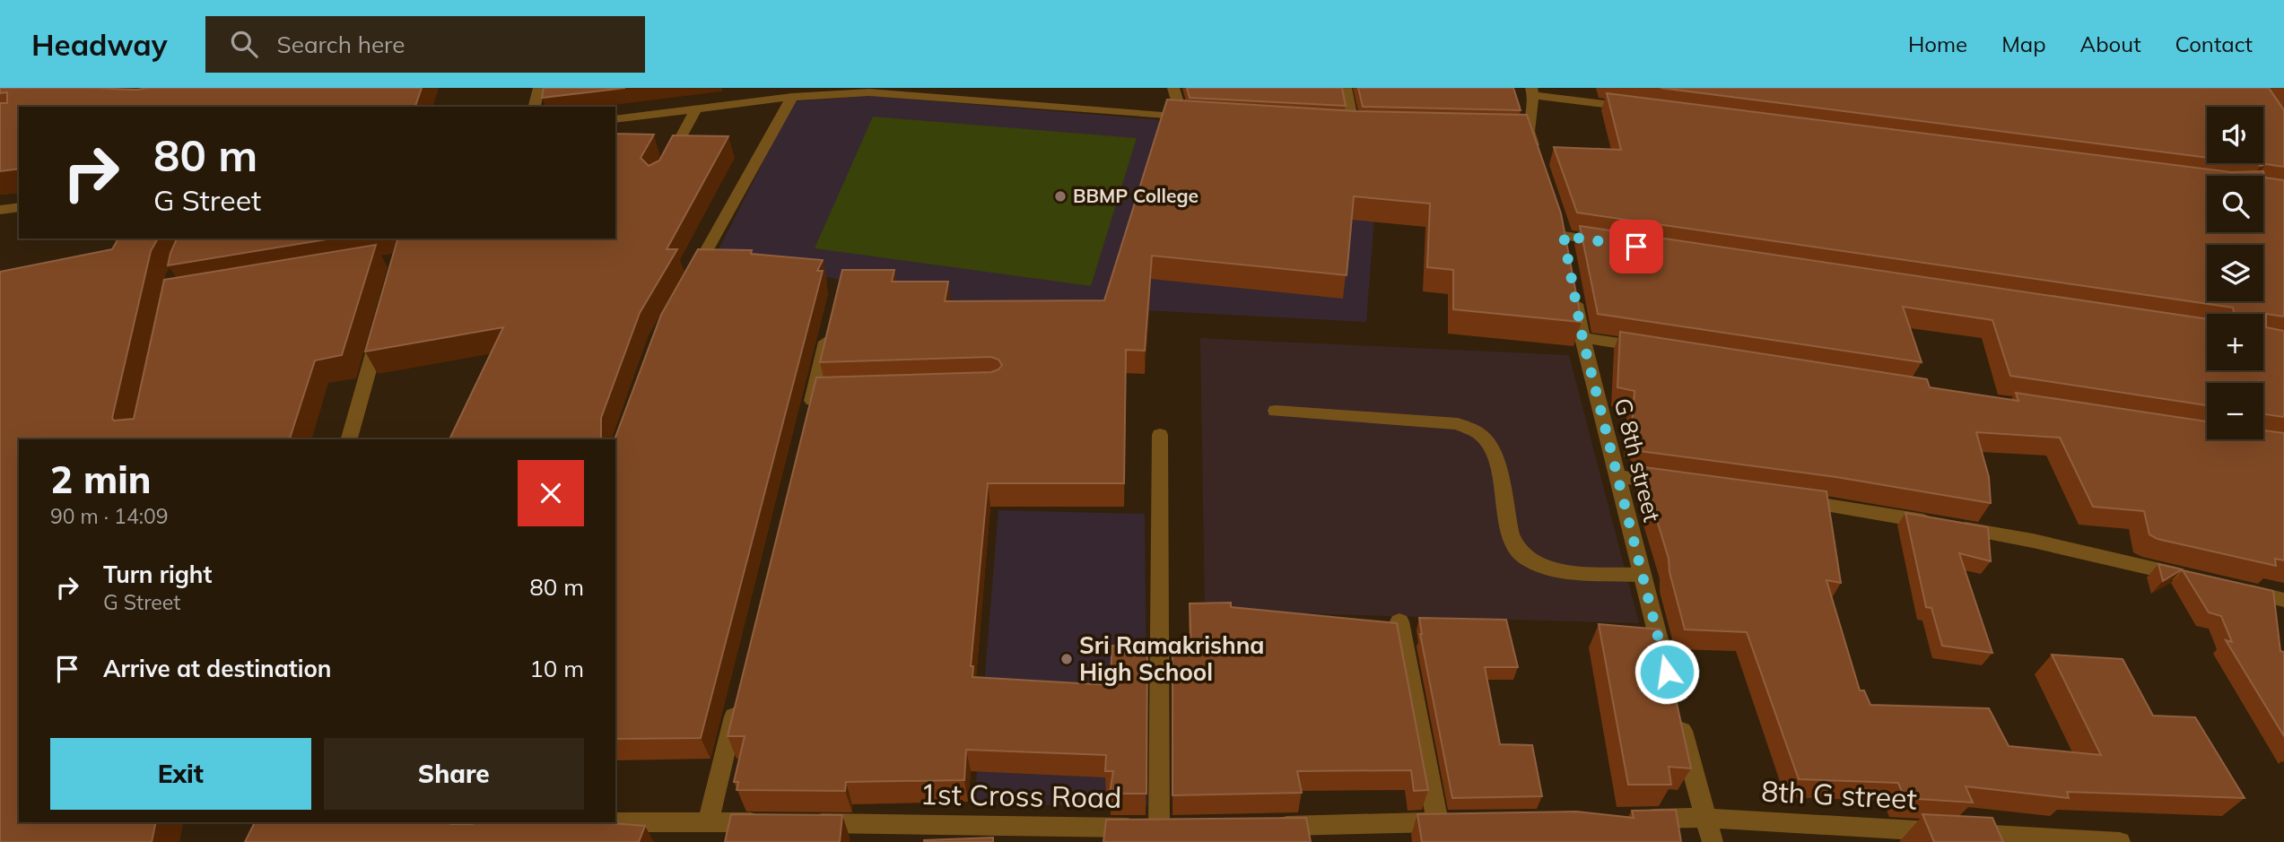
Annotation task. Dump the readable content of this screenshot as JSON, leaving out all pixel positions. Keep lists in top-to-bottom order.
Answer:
{
  "streets": {
    "street": ["G 8th street", "8th G street", "1st Cross Road"]
  },
  "places": ["BBMP College", "Sri Ramakrishna High School"],
  "page": {
    "header": "Headway",
    "search": "Search here",
    "nav": [
      "Home",
      "Map",
      "About",
      "Contact"
    ],
    "map_buttons": ["+", "−"],
    "turn": ["80 m", "G Street"],
    "heading": ["2 min", "90 m · 14:09"],
    "list": [
      {
        "name": "Turn right",
        "note": "G Street",
        "value": "80 m"
      },
      {
        "name": "Arrive at destination",
        "value": "10 m"
      }
    ],
    "buttons": ["Exit", "Share"]
  }
}
